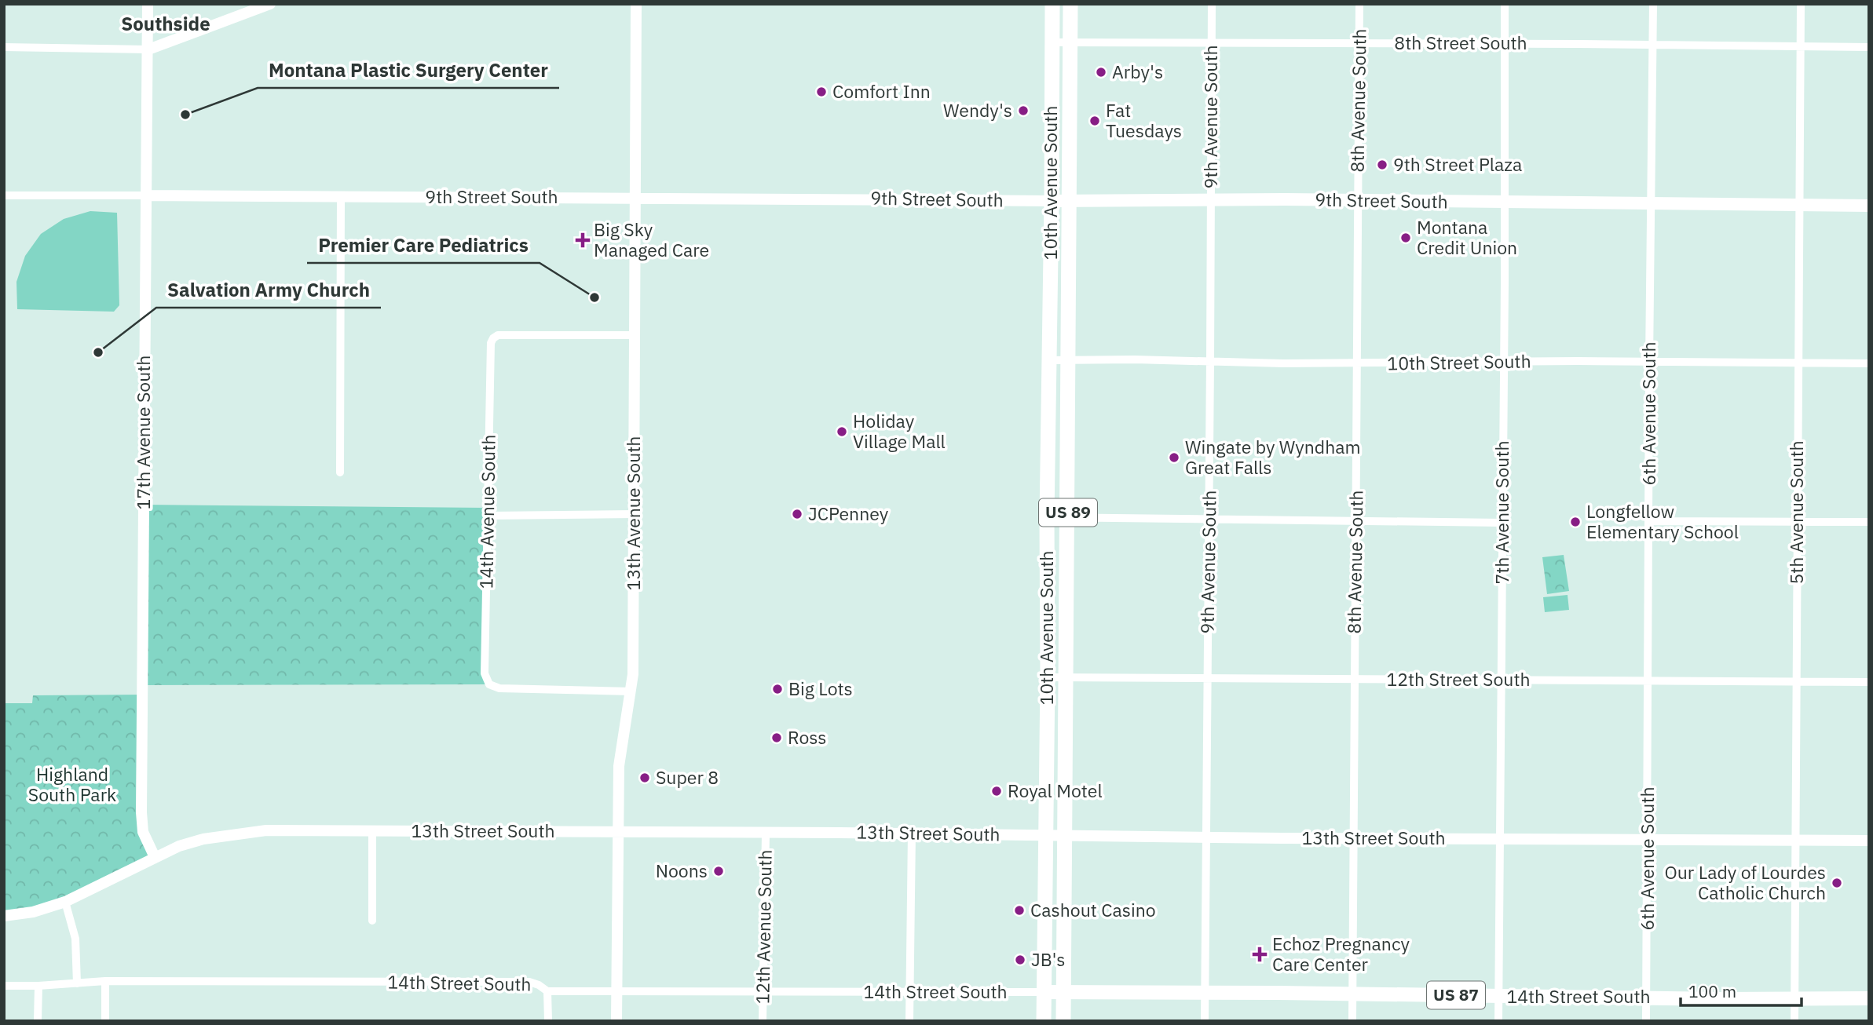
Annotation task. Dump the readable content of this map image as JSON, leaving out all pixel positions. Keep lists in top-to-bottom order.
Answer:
{
  "streets": {
    "highway": ["10th Avenue South", "US 89"],
    "main road": ["9th Street South", "14th Street South", "US 87"],
    "street": [
      "8th Street South",
      "8th Avenue South",
      "9th Avenue South",
      "10th Street South",
      "6th Avenue South",
      "17th Avenue South",
      "14th Avenue South",
      "7th Avenue South",
      "5th Avenue South",
      "13th Avenue South",
      "12th Street South",
      "13th Street South",
      "12th Avenue South"
    ]
  },
  "crossings": [
    ["8th Street South", "8th Avenue South"],
    ["8th Street South", "9th Avenue South"],
    ["8th Street South", "10th Avenue South"],
    ["8th Street South", "6th Avenue South"],
    ["8th Street South", "7th Avenue South"],
    ["8th Street South", "5th Avenue South"],
    ["8th Avenue South", "9th Street South"],
    ["8th Avenue South", "10th Street South"],
    ["8th Avenue South", "12th Street South"],
    ["8th Avenue South", "13th Street South"],
    ["8th Avenue South", "14th Street South"],
    ["9th Avenue South", "9th Street South"],
    ["9th Avenue South", "10th Street South"],
    ["9th Avenue South", "12th Street South"],
    ["9th Avenue South", "13th Street South"],
    ["9th Avenue South", "14th Street South"],
    ["10th Avenue South", "9th Street South"],
    ["10th Avenue South", "10th Street South"],
    ["10th Avenue South", "12th Street South"],
    ["10th Avenue South", "13th Street South"],
    ["10th Avenue South", "14th Street South"],
    ["9th Street South", "6th Avenue South"],
    ["9th Street South", "17th Avenue South"],
    ["9th Street South", "7th Avenue South"],
    ["9th Street South", "5th Avenue South"],
    ["9th Street South", "13th Avenue South"],
    ["10th Street South", "6th Avenue South"],
    ["10th Street South", "7th Avenue South"],
    ["10th Street South", "5th Avenue South"],
    ["6th Avenue South", "12th Street South"],
    ["6th Avenue South", "13th Street South"],
    ["6th Avenue South", "14th Street South"],
    ["17th Avenue South", "13th Street South"],
    ["14th Avenue South", "13th Avenue South"],
    ["7th Avenue South", "12th Street South"],
    ["7th Avenue South", "13th Street South"],
    ["7th Avenue South", "14th Street South"],
    ["5th Avenue South", "12th Street South"],
    ["5th Avenue South", "13th Street South"],
    ["5th Avenue South", "14th Street South"],
    ["13th Avenue South", "13th Street South"],
    ["13th Avenue South", "14th Street South"],
    ["13th Street South", "12th Avenue South"],
    ["12th Avenue South", "14th Street South"]
  ],
  "districts": ["Southside"],
  "parks": ["Highland South Park"],
  "places": {
    "other": [
      "Arby's",
      "Comfort Inn",
      "Wendy's",
      "Montana Plastic Surgery Center",
      "Fat Tuesdays",
      "9th Street Plaza",
      "Montana Credit Union",
      "Premier Care Pediatrics",
      "Salvation Army Church",
      "Holiday Village Mall",
      "Wingate by Wyndham Great Falls",
      "JCPenney",
      "Longfellow Elementary School",
      "Big Lots",
      "Ross",
      "Super 8",
      "Royal Motel",
      "Noons",
      "Our Lady of Lourdes Catholic Church",
      "Cashout Casino",
      "JB's"
    ],
    "health": ["Big Sky Managed Care", "Echoz Pregnancy Care Center"]
  },
  "scale_bar": "100 m"
}
